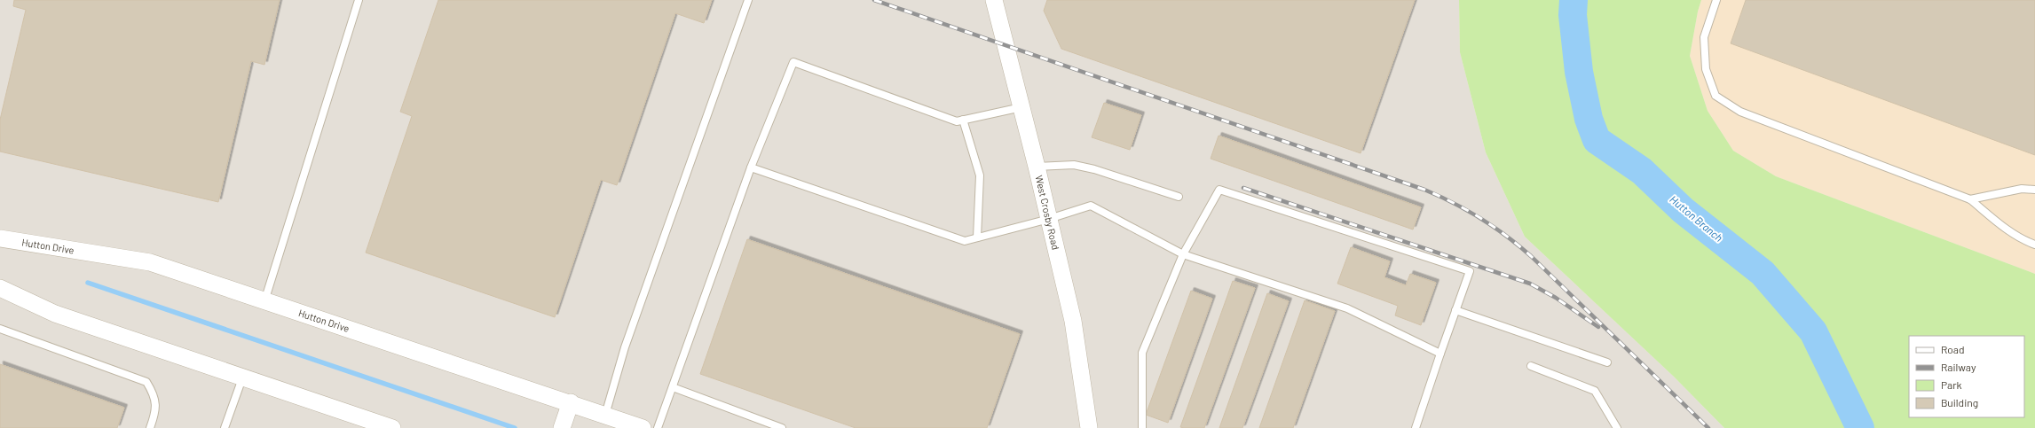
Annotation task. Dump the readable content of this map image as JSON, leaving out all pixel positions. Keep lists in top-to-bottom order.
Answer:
{
  "streets": {
    "street": ["West Crosby Road", "Hutton Drive"]
  },
  "water": ["Hutton Branch"],
  "legend": [
    "Road",
    "Railway",
    "Park",
    "Building"
  ]
}
